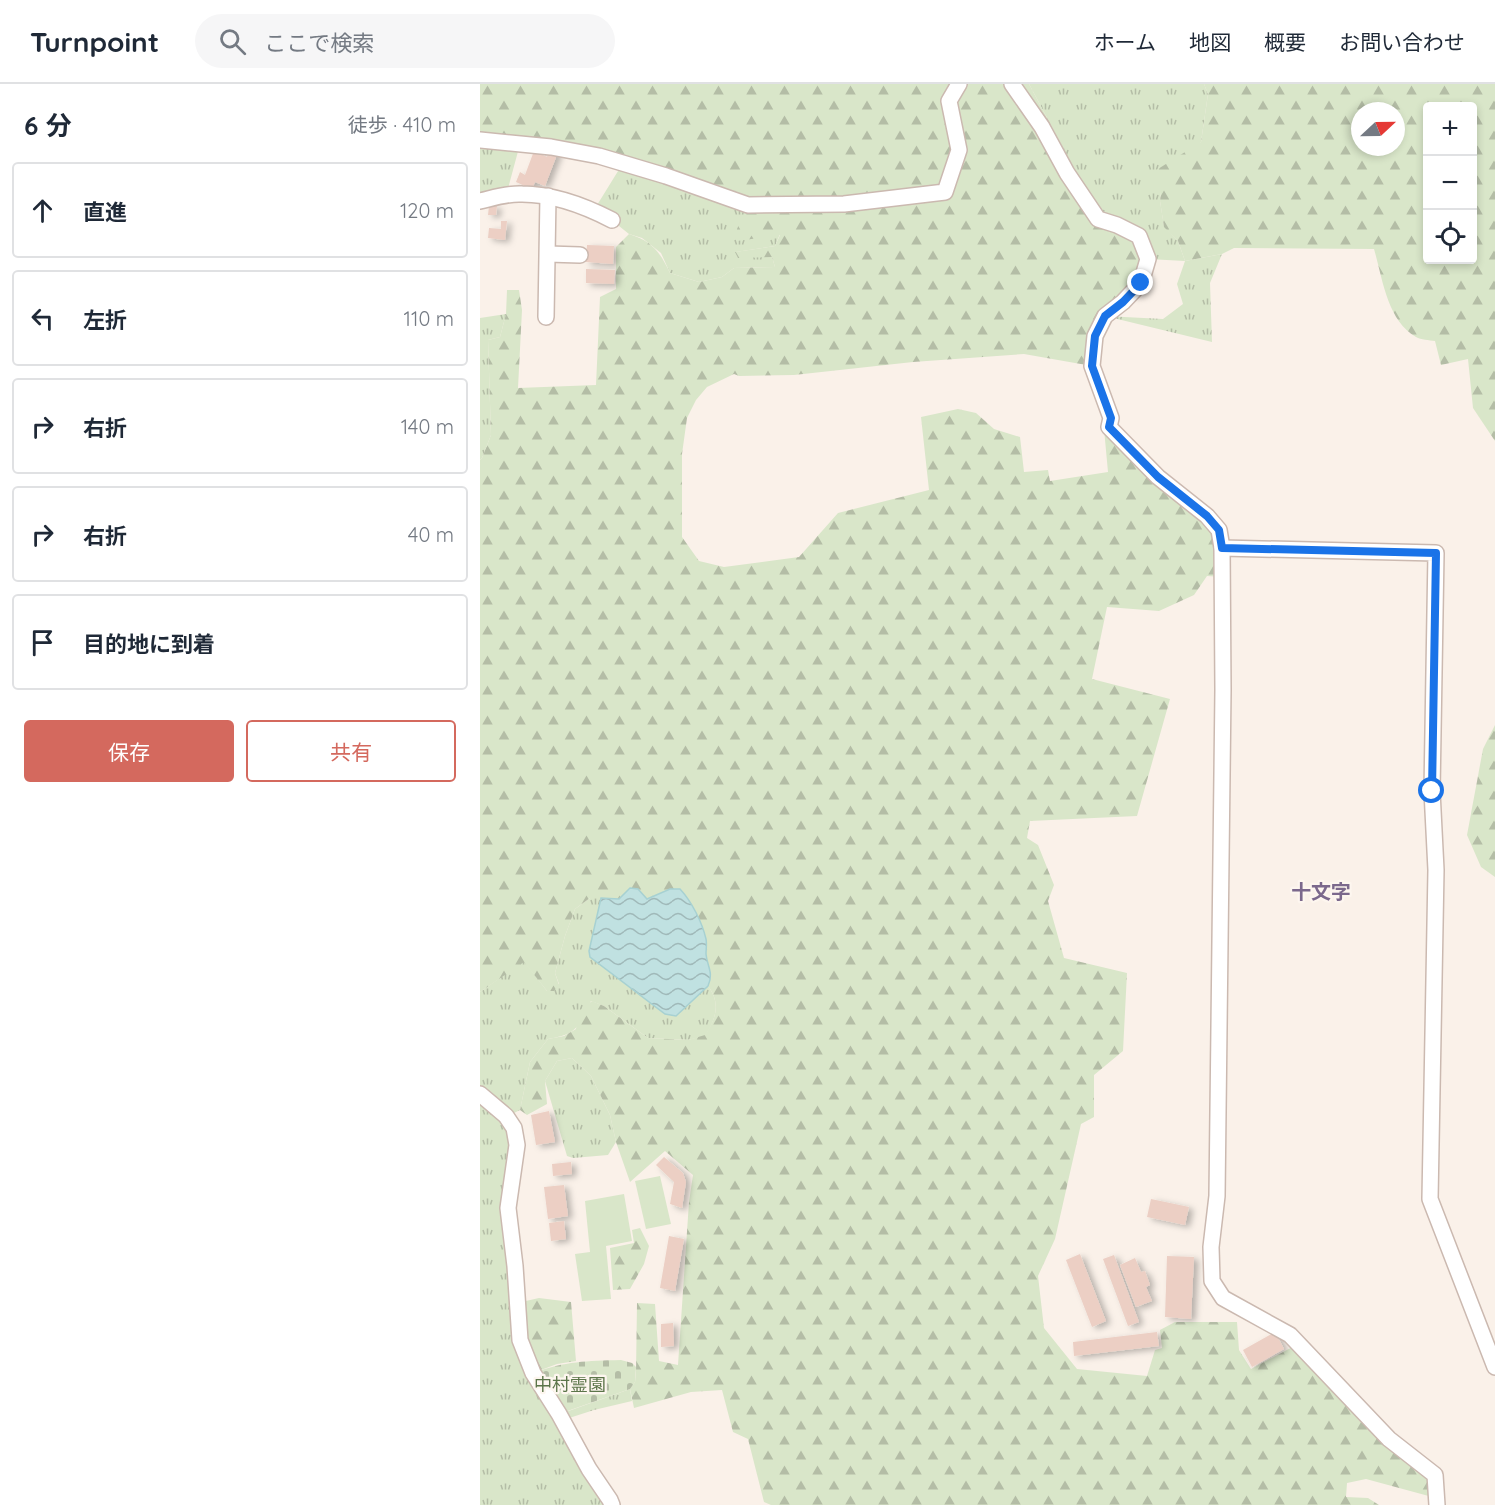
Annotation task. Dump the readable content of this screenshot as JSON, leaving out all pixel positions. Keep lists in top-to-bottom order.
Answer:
{
  "districts": ["十文字"],
  "parks": ["中村霊園"],
  "north": "right",
  "page": {
    "header": "Turnpoint",
    "search": "ここで検索",
    "nav": [
      "ホーム",
      "地図",
      "概要",
      "お問い合わせ"
    ],
    "heading": ["6 分", "徒歩 · 410 m"],
    "map_buttons": ["+", "−"],
    "list": [
      ["直進", "120 m"],
      ["左折", "110 m"],
      ["右折", "140 m"],
      ["右折", "40 m"],
      "目的地に到着"
    ],
    "buttons": ["保存", "共有"]
  }
}
